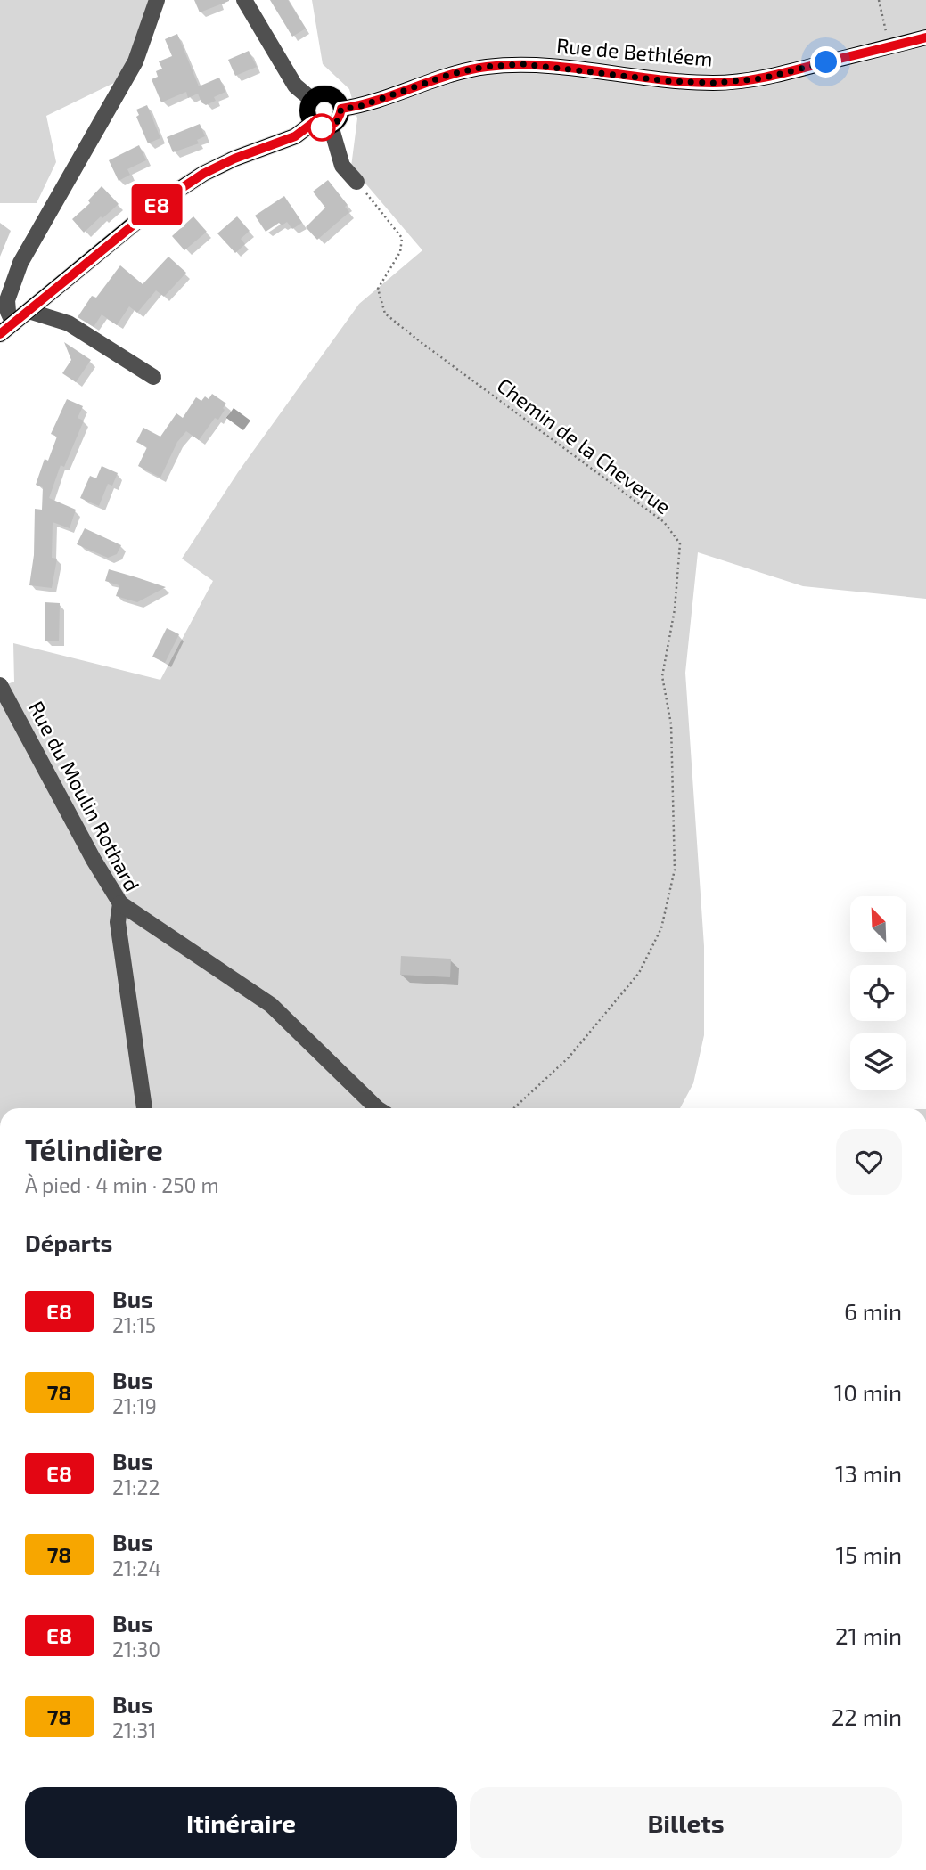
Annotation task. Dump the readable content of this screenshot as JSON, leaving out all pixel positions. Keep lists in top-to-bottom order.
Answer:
{
  "streets": {
    "main road": ["Rue de Bethléem"],
    "street": ["Rue du Moulin Rothard"],
    "path": ["Chemin de la Cheverue"]
  },
  "lines": ["bus line E8"],
  "north": "top left",
  "page": {
    "on_map": "E8",
    "heading": [
      ["Télindière", "À pied · 4 min · 250 m"],
      "Départs"
    ],
    "list": [
      {
        "mark": "E8",
        "name": "Bus",
        "note": "21:15",
        "value": "6 min"
      },
      {
        "mark": "78",
        "name": "Bus",
        "note": "21:19",
        "value": "10 min"
      },
      {
        "mark": "E8",
        "name": "Bus",
        "note": "21:22",
        "value": "13 min"
      },
      {
        "mark": "78",
        "name": "Bus",
        "note": "21:24",
        "value": "15 min"
      },
      {
        "mark": "E8",
        "name": "Bus",
        "note": "21:30",
        "value": "21 min"
      },
      {
        "mark": "78",
        "name": "Bus",
        "note": "21:31",
        "value": "22 min"
      }
    ],
    "buttons": ["Itinéraire", "Billets"]
  }
}
